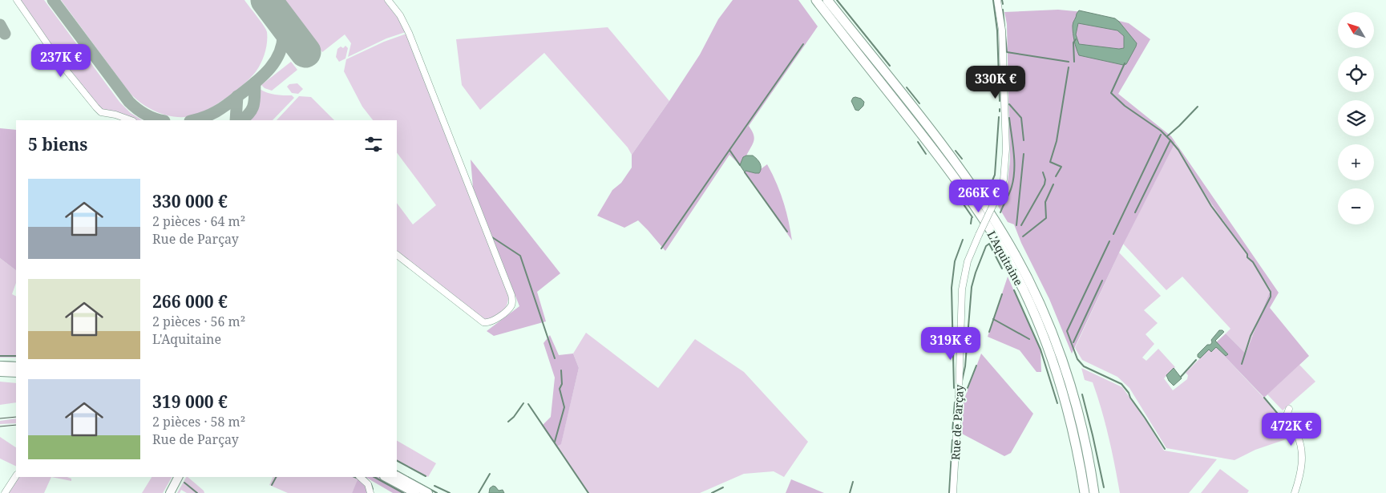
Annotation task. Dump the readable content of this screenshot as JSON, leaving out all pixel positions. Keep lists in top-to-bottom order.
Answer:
{
  "streets": {
    "highway": ["L'Aquitaine"],
    "street": ["Rue de Parçay"]
  },
  "north": "top left",
  "page": {
    "map_buttons": ["+", "−"],
    "price": [
      "237K €",
      "330K €",
      "266K €",
      "319K €",
      "472K €"
    ],
    "heading": "5 biens",
    "list": [
      {
        "name": "330 000 €",
        "note": "2 pièces · 64 m² · Rue de Parçay"
      },
      {
        "name": "266 000 €",
        "note": "2 pièces · 56 m² · L'Aquitaine"
      },
      {
        "name": "319 000 €",
        "note": "2 pièces · 58 m² · Rue de Parçay"
      }
    ]
  }
}
